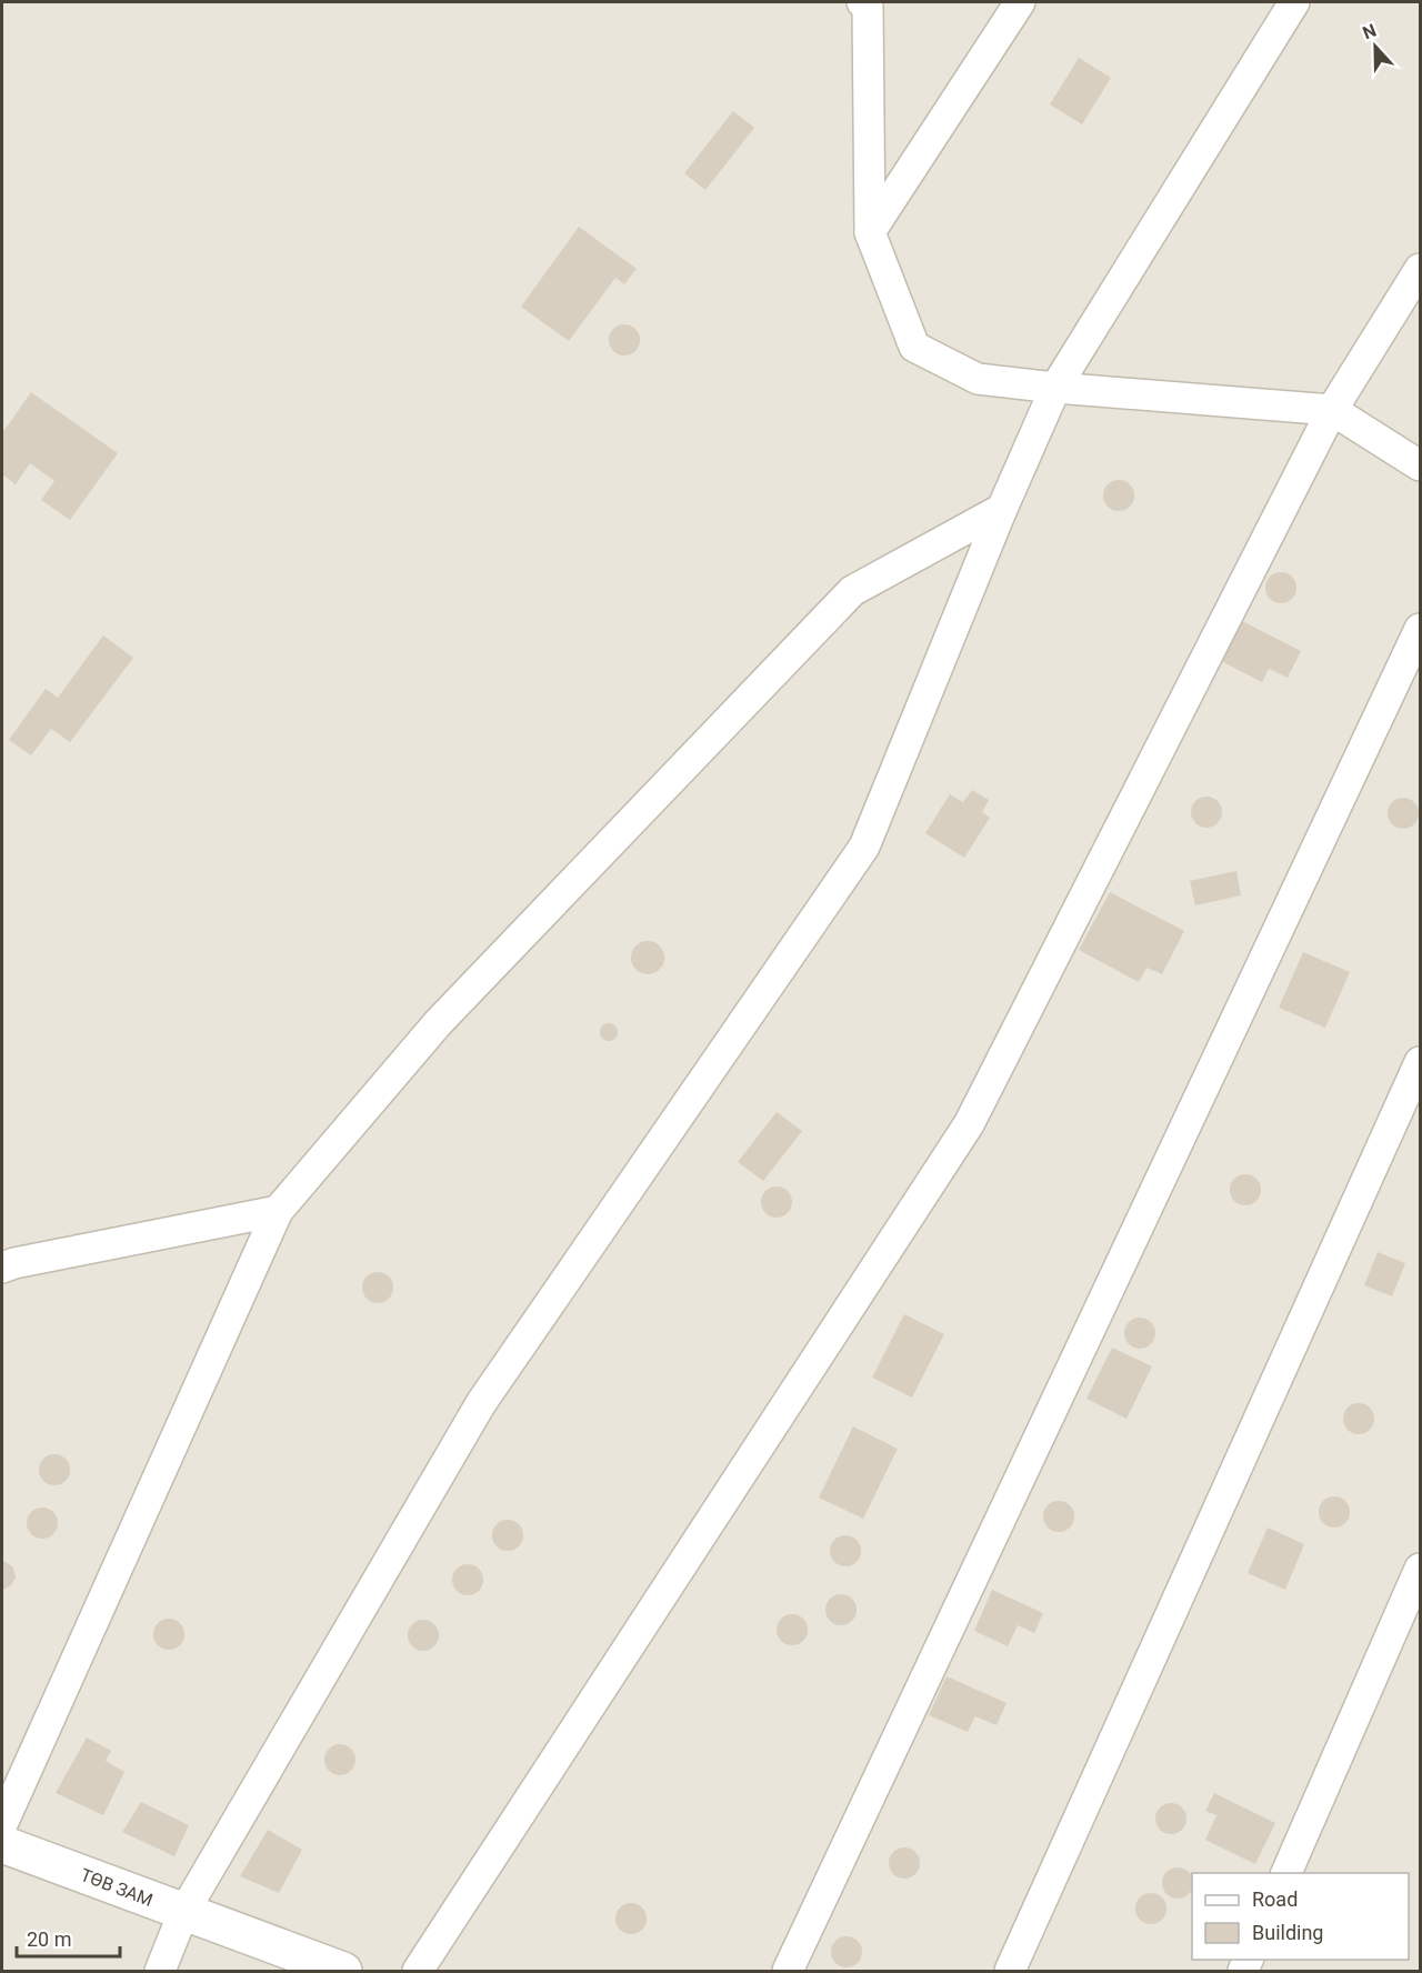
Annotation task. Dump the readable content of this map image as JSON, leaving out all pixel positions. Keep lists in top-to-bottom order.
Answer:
{
  "streets": {
    "street": ["ТӨВ ЗАМ"]
  },
  "legend": ["Road", "Building"],
  "scale_bar": "20 m",
  "north": "top"
}
